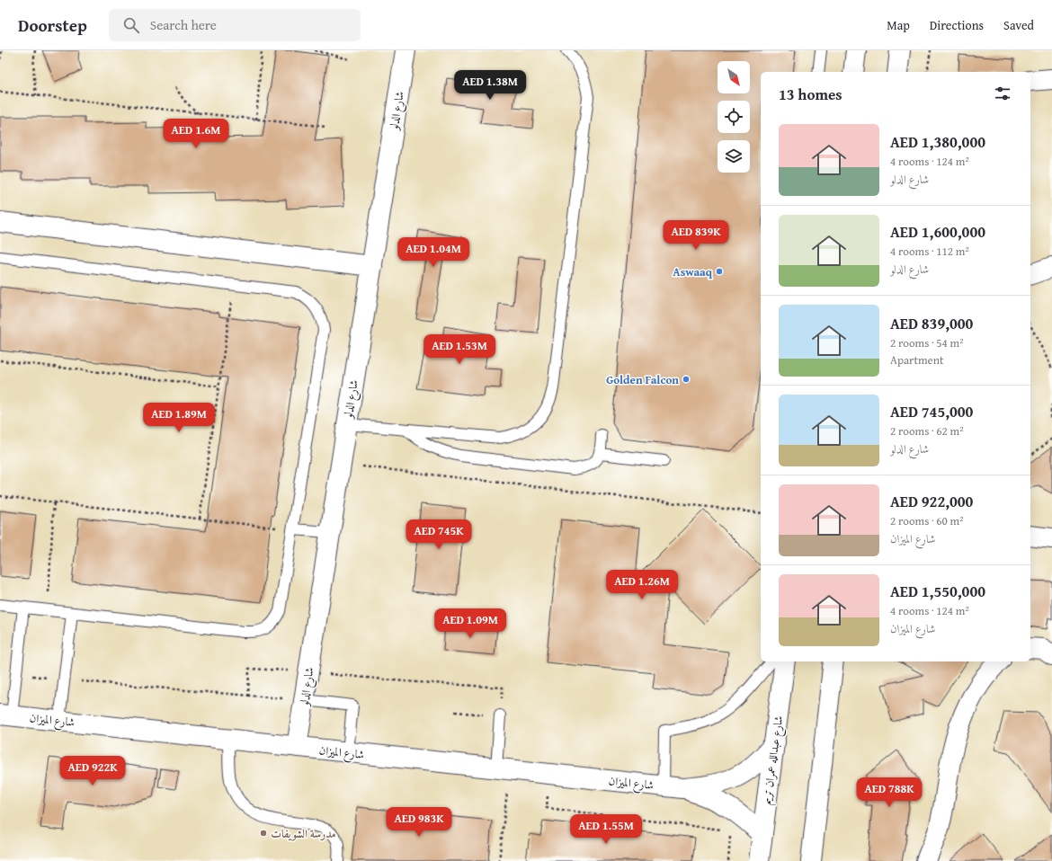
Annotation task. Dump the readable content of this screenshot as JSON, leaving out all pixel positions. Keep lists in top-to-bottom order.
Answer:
{
  "streets": {
    "street": ["شارع الدلو", "شارع الميزان", "شارع عبدالله عمران تريم"]
  },
  "crossings": [
    ["شارع الدلو", "شارع الميزان"],
    ["شارع الميزان", "شارع عبدالله عمران تريم"]
  ],
  "places": ["Aswaaq", "Golden Falcon", "مدرسة الشويفات"],
  "north": "bottom right",
  "page": {
    "header": "Doorstep",
    "search": "Search here",
    "nav": ["Map", "Directions", "Saved"],
    "price": [
      "AED 1.38M",
      "AED 1.6M",
      "AED 839K",
      "AED 1.04M",
      "AED 1.53M",
      "AED 1.89M",
      "AED 745K",
      "AED 1.26M",
      "AED 1.09M",
      "AED 922K",
      "AED 788K",
      "AED 983K",
      "AED 1.55M"
    ],
    "heading": "13 homes",
    "list": [
      {
        "name": "AED 1,380,000",
        "note": "4 rooms · 124 m² · شارع الدلو"
      },
      {
        "name": "AED 1,600,000",
        "note": "4 rooms · 112 m² · شارع الدلو"
      },
      {
        "name": "AED 839,000",
        "note": "2 rooms · 54 m² · Apartment"
      },
      {
        "name": "AED 745,000",
        "note": "2 rooms · 62 m² · شارع الدلو"
      },
      {
        "name": "AED 922,000",
        "note": "2 rooms · 60 m² · شارع الميزان"
      },
      {
        "name": "AED 1,550,000",
        "note": "4 rooms · 124 m² · شارع الميزان"
      }
    ]
  }
}
